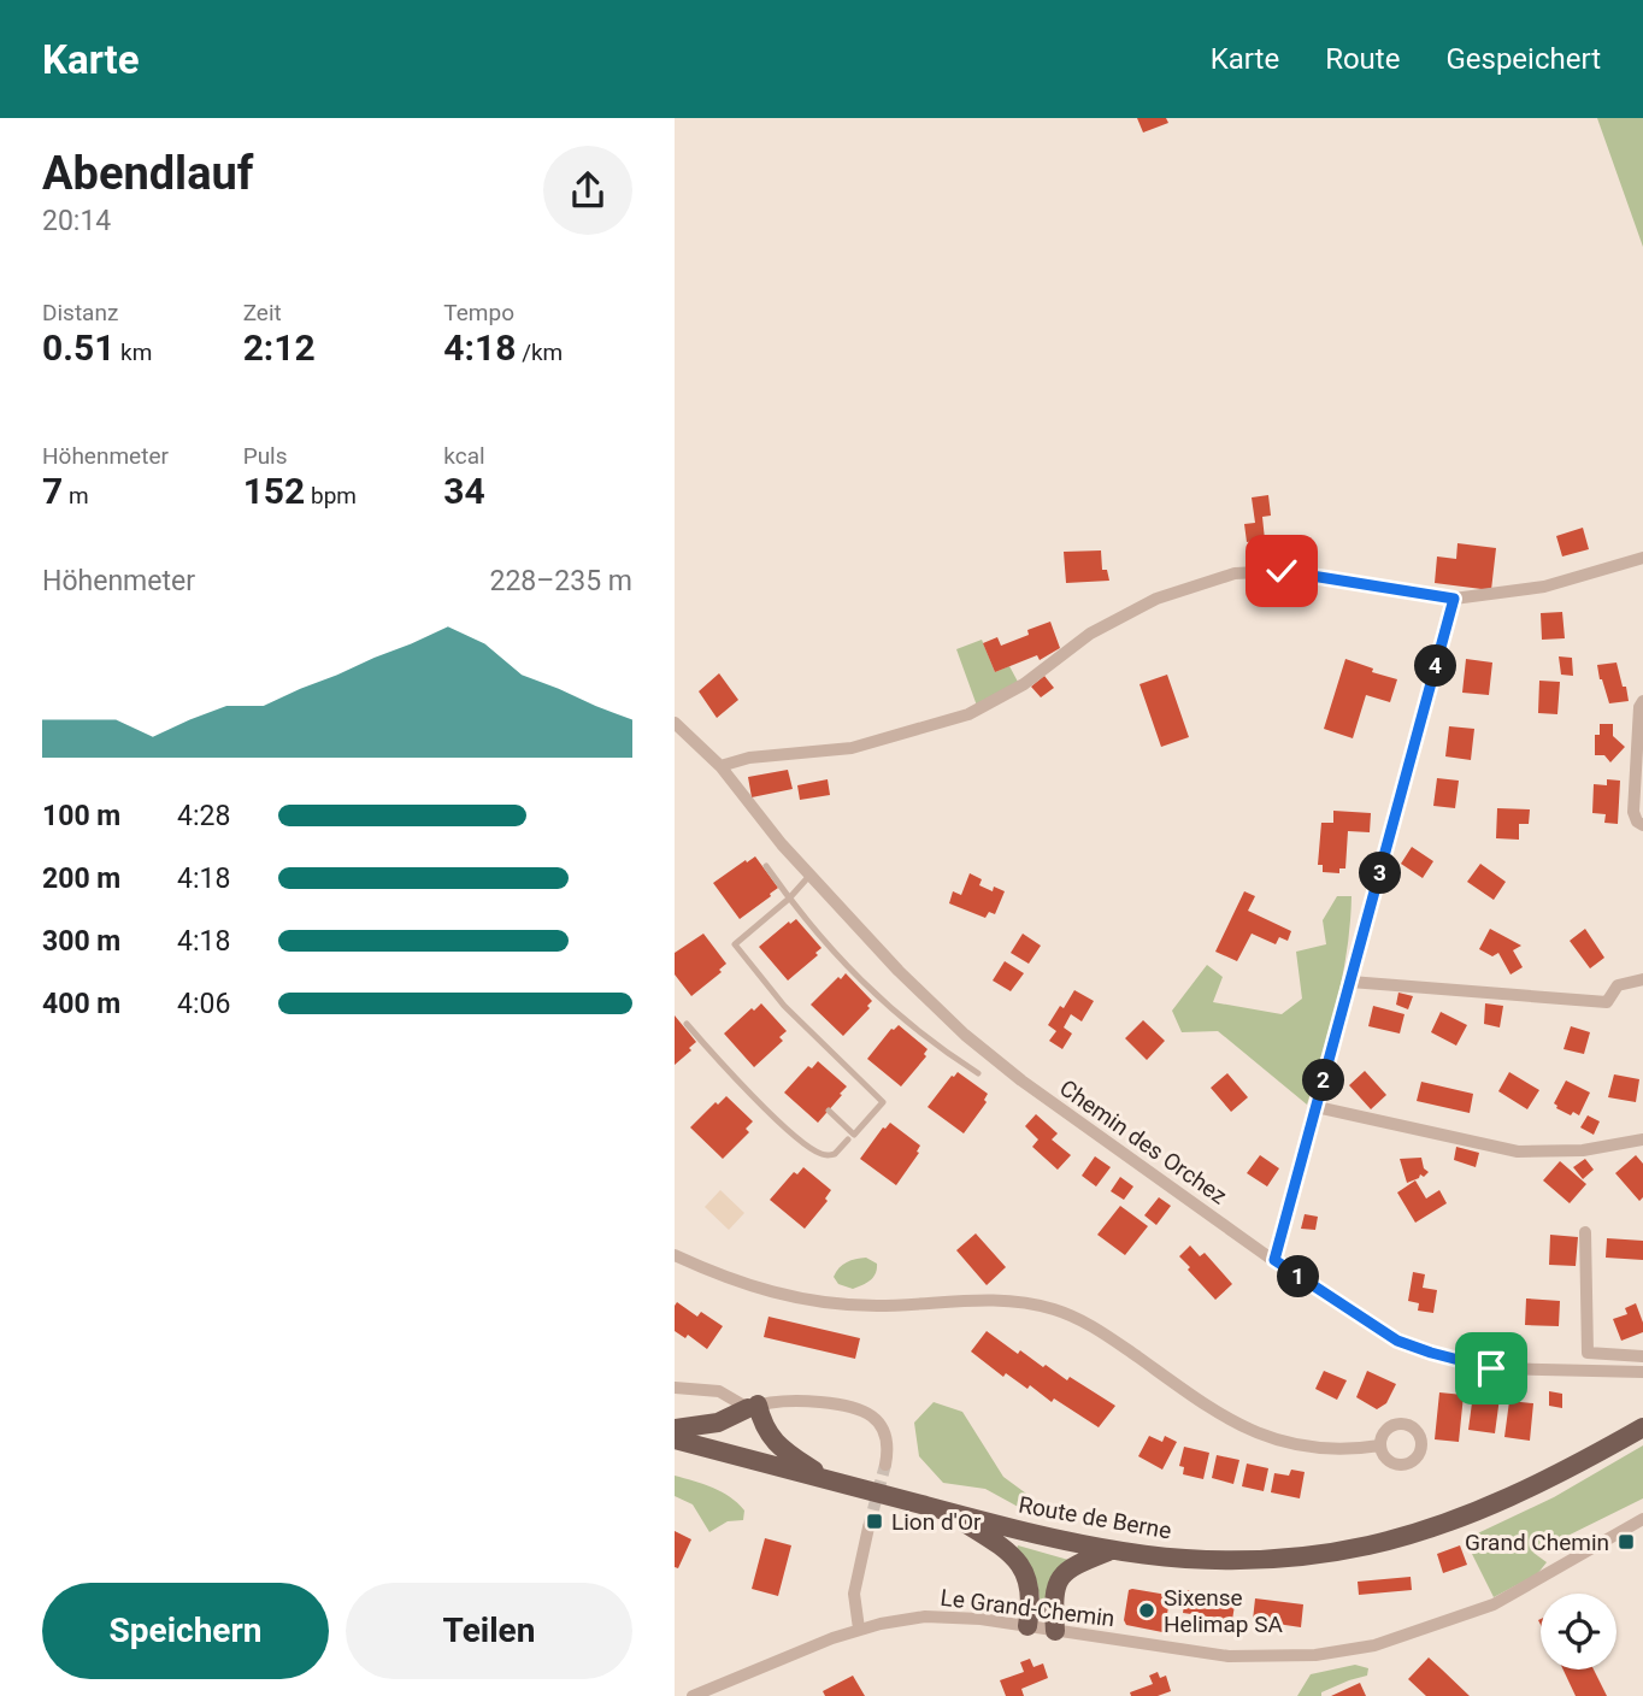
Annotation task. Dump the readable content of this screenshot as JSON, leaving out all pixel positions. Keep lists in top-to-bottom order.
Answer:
{
  "streets": {
    "main road": ["Route de Berne"],
    "street": ["Chemin des Orchez", "Le Grand-Chemin"]
  },
  "places": {
    "transit": ["Lion d'Or", "Grand Chemin"],
    "other": ["Sixense Helimap SA"]
  },
  "page": {
    "header": "Karte",
    "nav": ["Karte", "Route", "Gespeichert"],
    "heading": ["Abendlauf", "20:14"],
    "stats": [
      ["Distanz", "0.51 km"],
      ["Zeit", "2:12"],
      ["Tempo", "4:18 /km"],
      ["Höhenmeter", "7 m"],
      ["Puls", "152 bpm"],
      ["kcal", "34"]
    ],
    "chart": ["Höhenmeter", "228–235 m"],
    "pins": [
      "4",
      "3",
      "2",
      "1"
    ],
    "list": [
      {
        "name": "100 m",
        "note": "4:28"
      },
      {
        "name": "200 m",
        "note": "4:18"
      },
      {
        "name": "300 m",
        "note": "4:18"
      },
      {
        "name": "400 m",
        "note": "4:06"
      }
    ],
    "buttons": ["Speichern", "Teilen"]
  }
}
